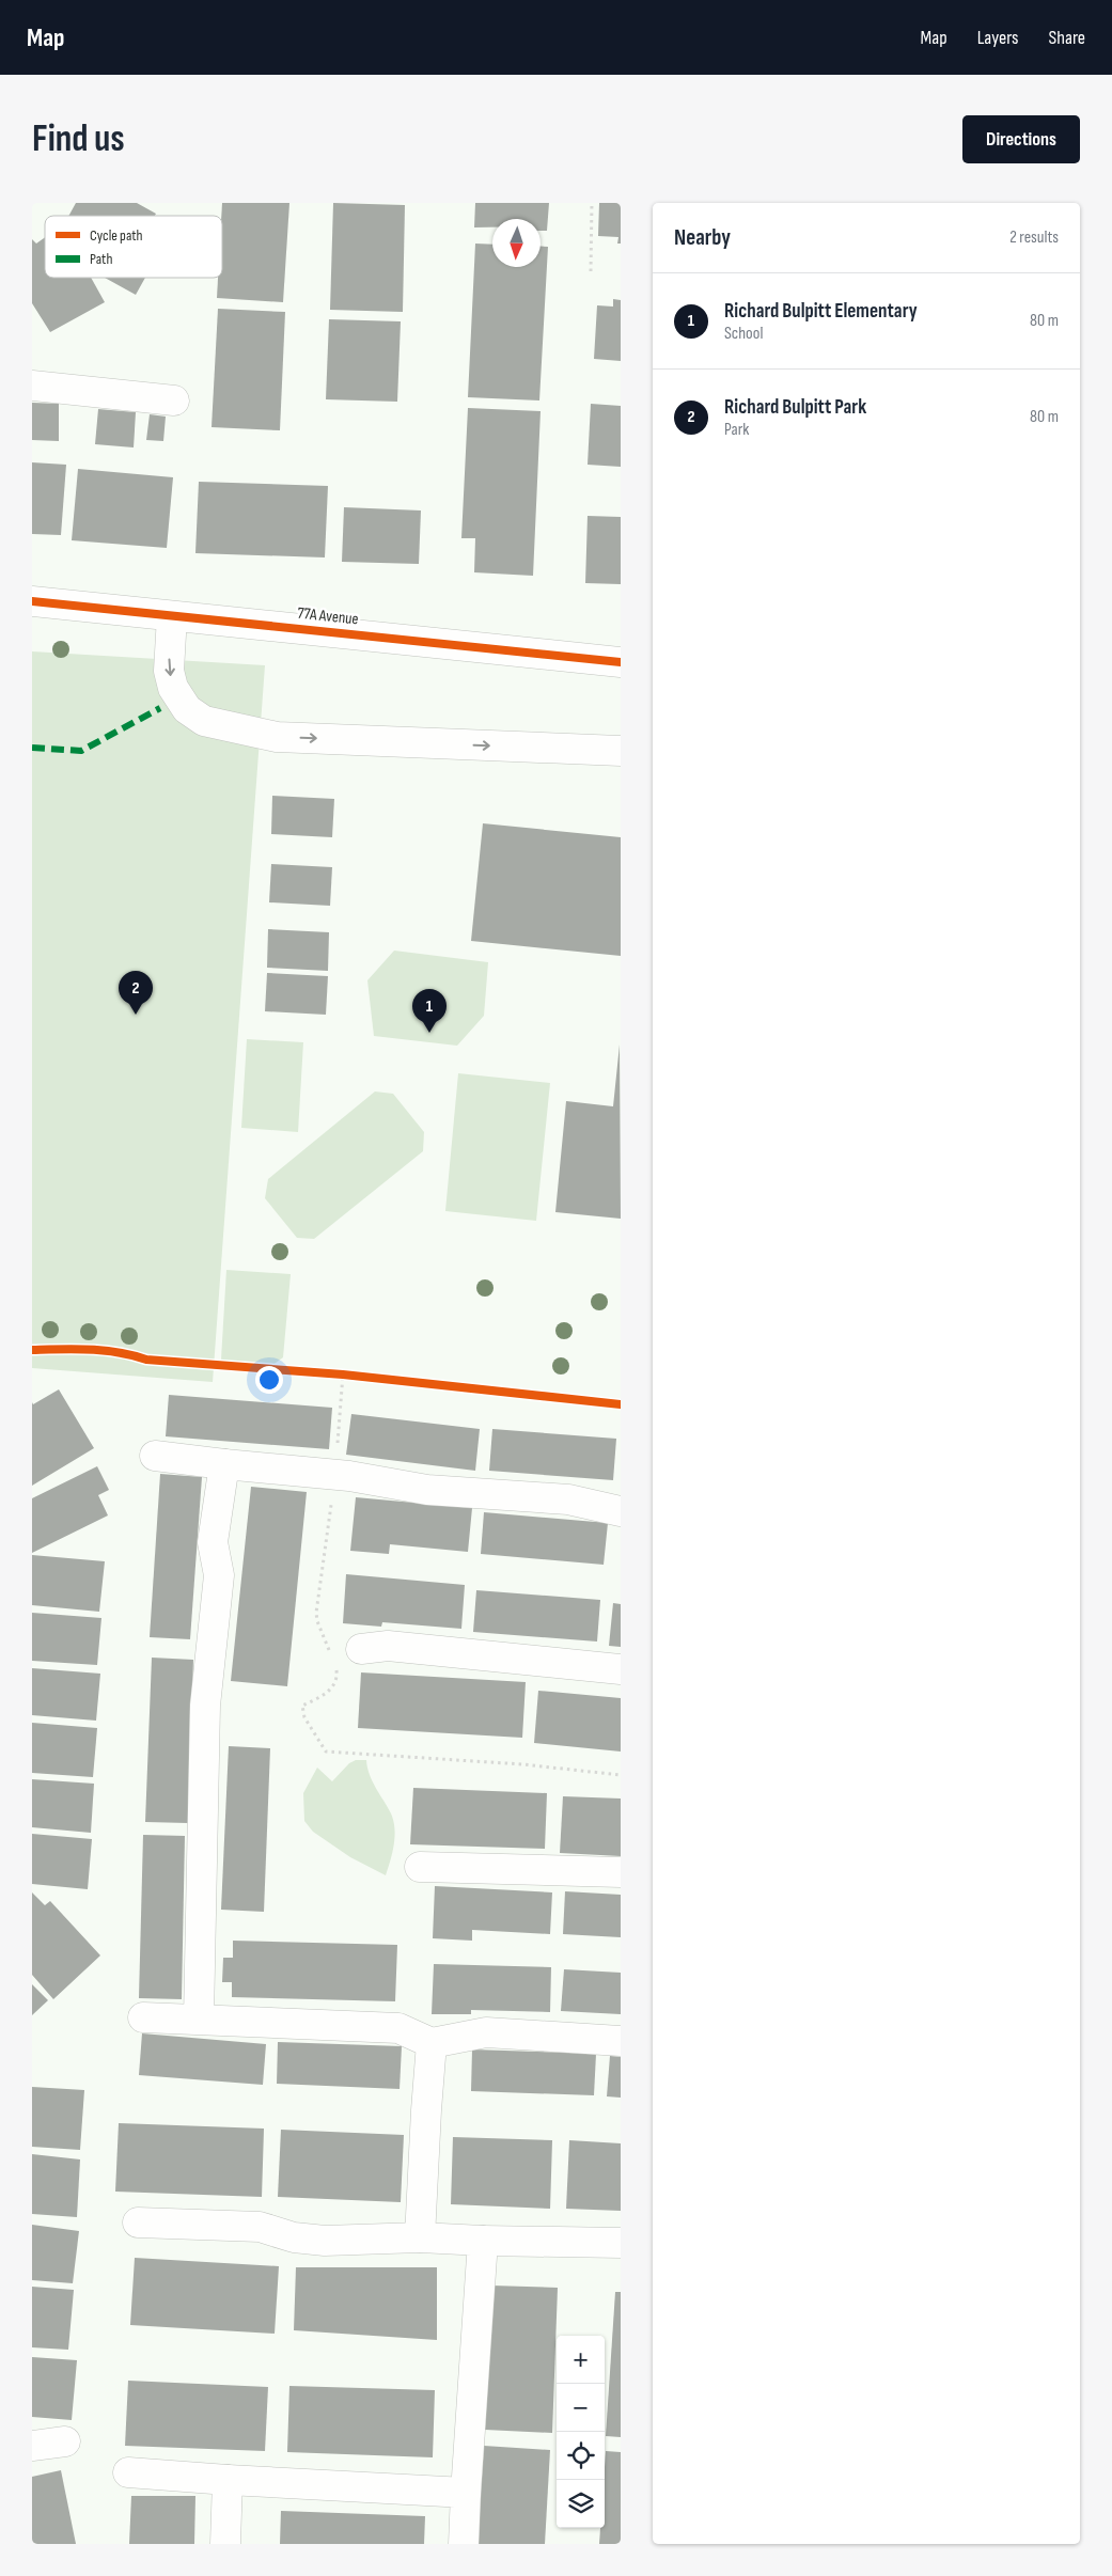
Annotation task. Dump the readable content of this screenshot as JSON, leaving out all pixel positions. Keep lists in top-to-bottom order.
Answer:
{
  "streets": {
    "street": ["77A Avenue"]
  },
  "legend": ["Cycle path", "Path"],
  "north": "bottom",
  "page": {
    "header": "Map",
    "nav": ["Map", "Layers", "Share"],
    "buttons": "Directions",
    "title": "Find us",
    "heading": ["Nearby", "2 results"],
    "list": [
      {
        "mark": "1",
        "name": "Richard Bulpitt Elementary",
        "note": "School",
        "value": "80 m"
      },
      {
        "mark": "2",
        "name": "Richard Bulpitt Park",
        "note": "Park",
        "value": "80 m"
      }
    ],
    "pins": ["2", "1"],
    "map_buttons": ["+", "−"]
  }
}
